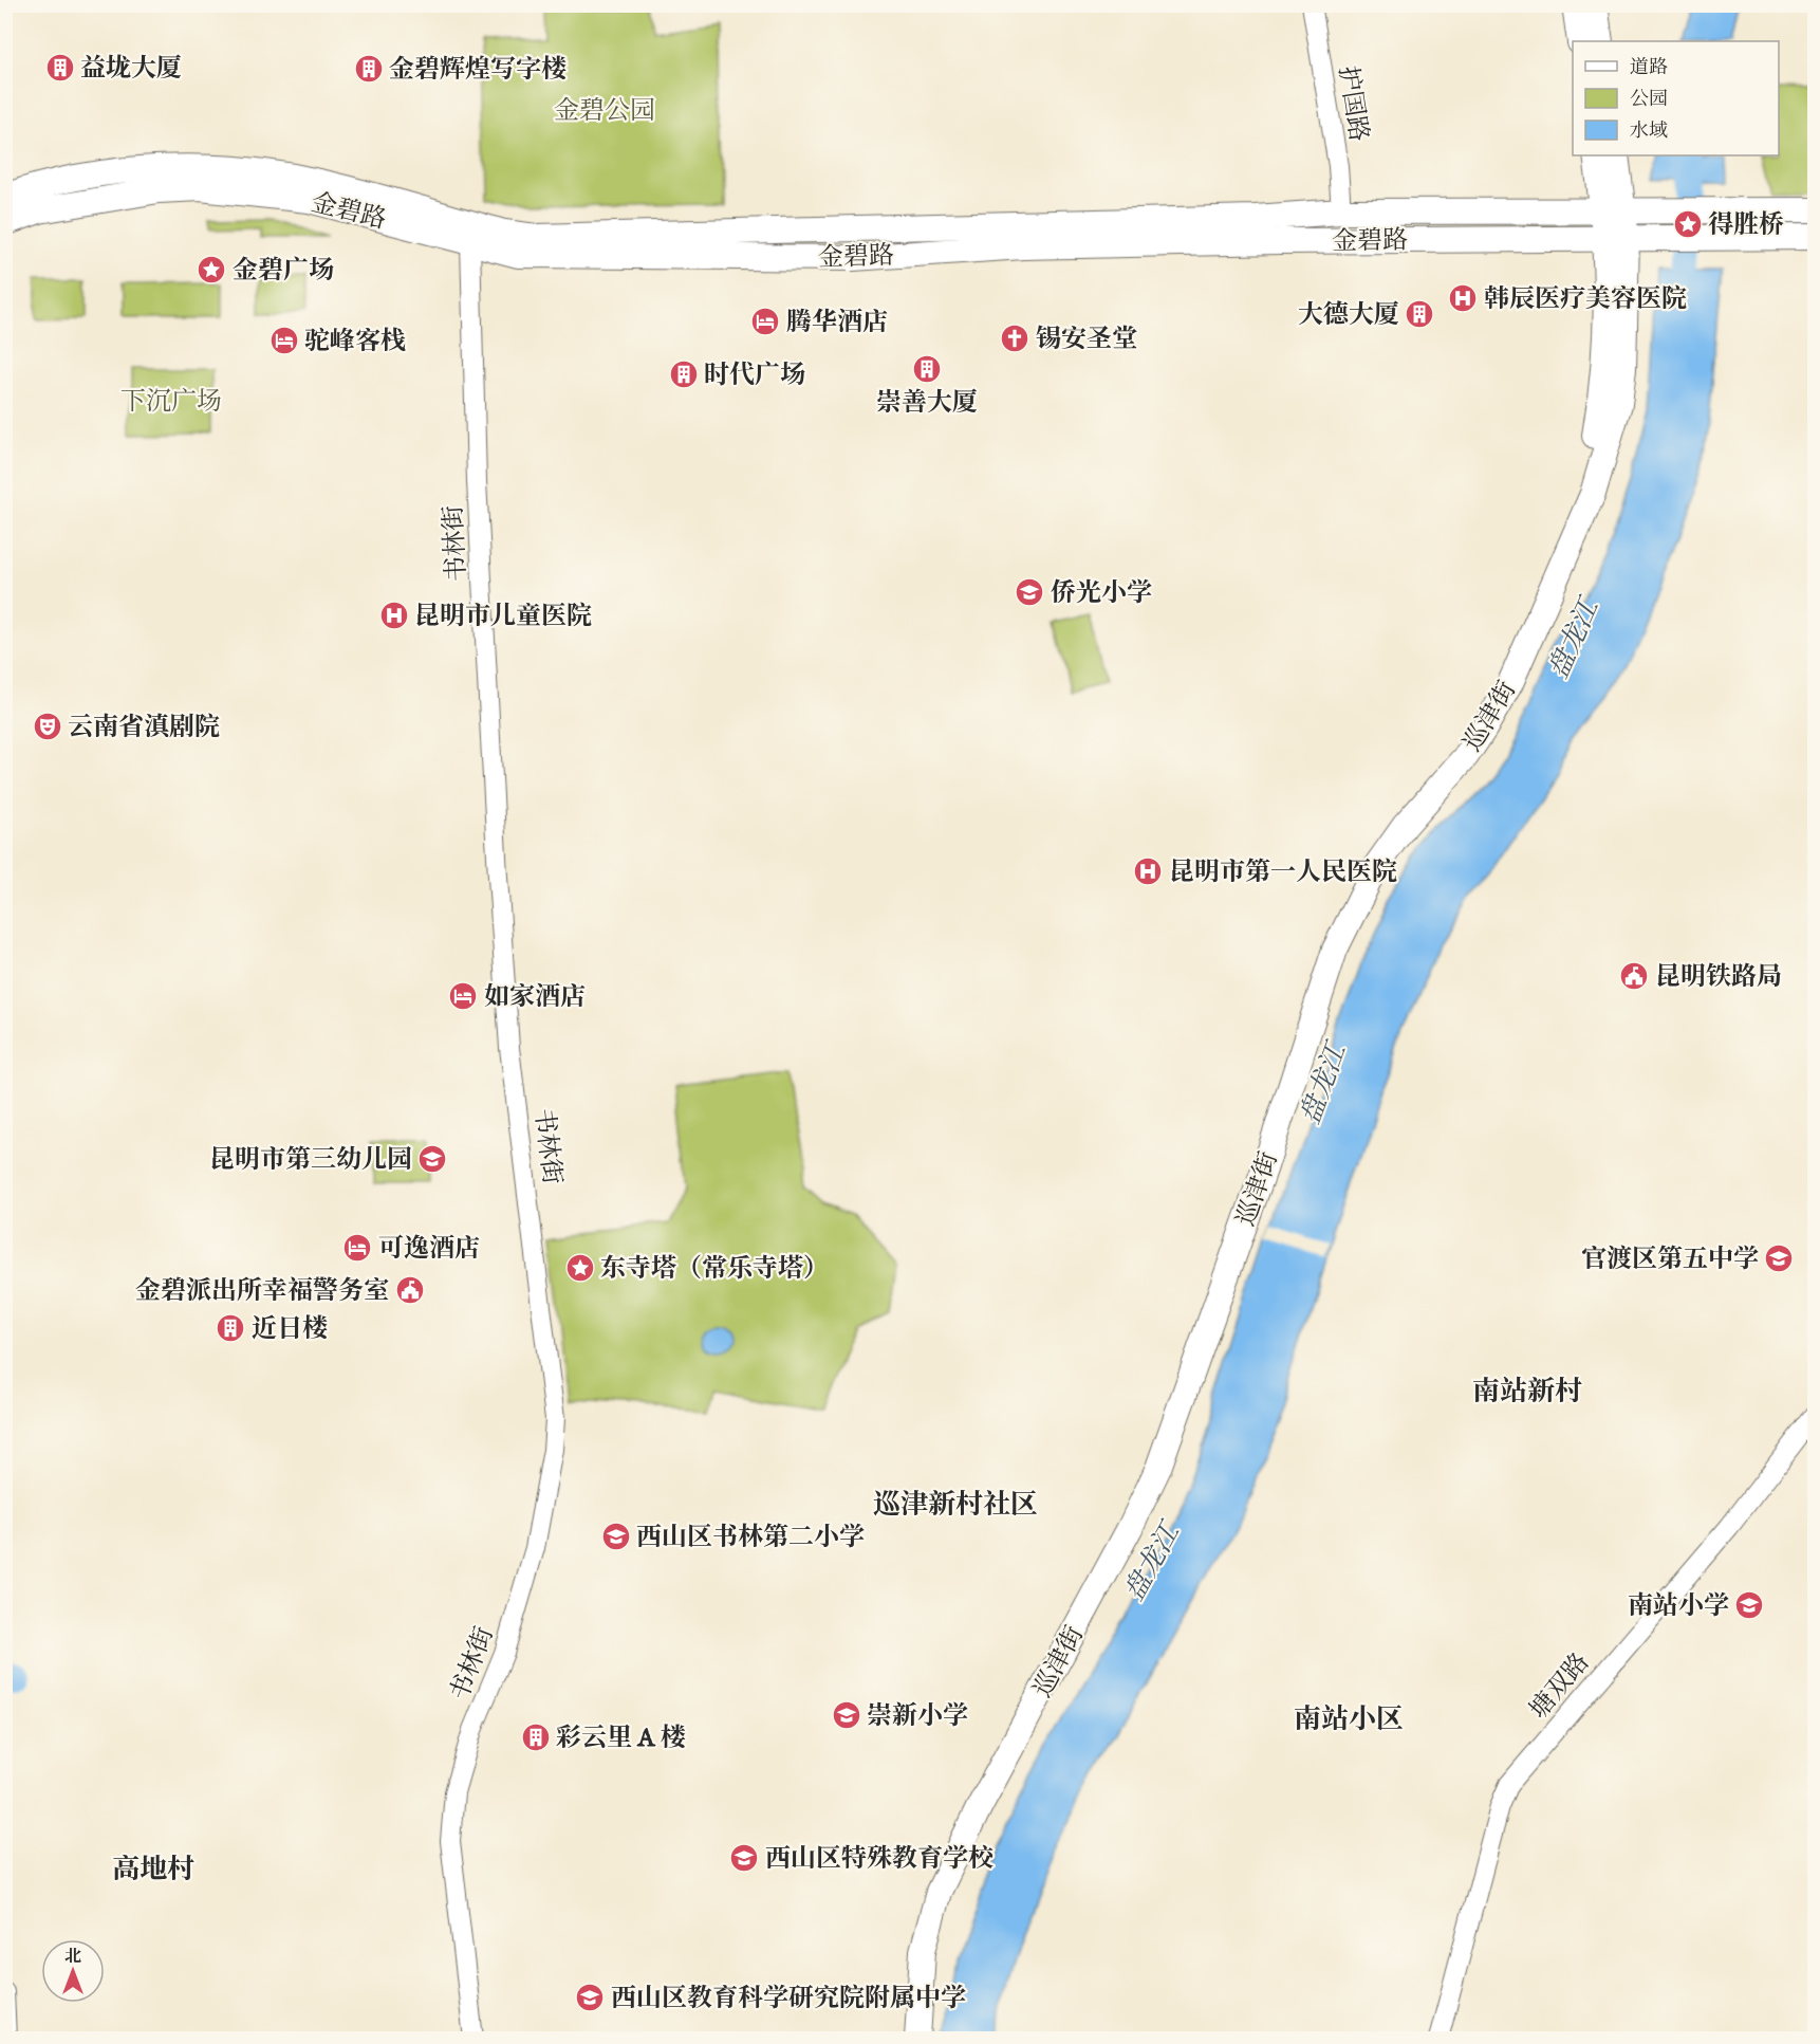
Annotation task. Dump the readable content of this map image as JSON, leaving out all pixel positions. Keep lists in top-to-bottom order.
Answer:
{
  "streets": {
    "main road": ["金碧路", "巡津街"],
    "street": ["护国路", "书林街", "塘双路"]
  },
  "crossings": [
    ["护国路", "金碧路"],
    ["金碧路", "书林街"],
    ["金碧路", "巡津街"]
  ],
  "districts": [
    "南站新村",
    "巡津新村社区",
    "南站小区",
    "高地村"
  ],
  "water": ["盘龙江"],
  "parks": ["金碧公园", "下沉广场"],
  "places": {
    "building": [
      "益垅大厦",
      "金碧辉煌写字楼",
      "大德大厦",
      "崇善大厦",
      "时代广场",
      "近日楼",
      "彩云里 A 楼"
    ],
    "place": ["得胜桥", "金碧广场", "东寺塔（常乐寺塔）"],
    "hospital": ["韩辰医疗美容医院", "昆明市儿童医院", "昆明市第一人民医院"],
    "hotel": [
      "腾华酒店",
      "驼峰客栈",
      "如家酒店",
      "可逸酒店"
    ],
    "church": ["锡安圣堂"],
    "school or university": [
      "侨光小学",
      "昆明市第三幼儿园",
      "官渡区第五中学",
      "西山区书林第二小学",
      "南站小学",
      "崇新小学",
      "西山区特殊教育学校",
      "西山区教育科学研究院附属中学"
    ],
    "theatre": ["云南省滇剧院"],
    "public building": ["昆明铁路局", "金碧派出所幸福警务室"]
  },
  "legend": ["道路", "公园", "水域"],
  "north": "top"
}
